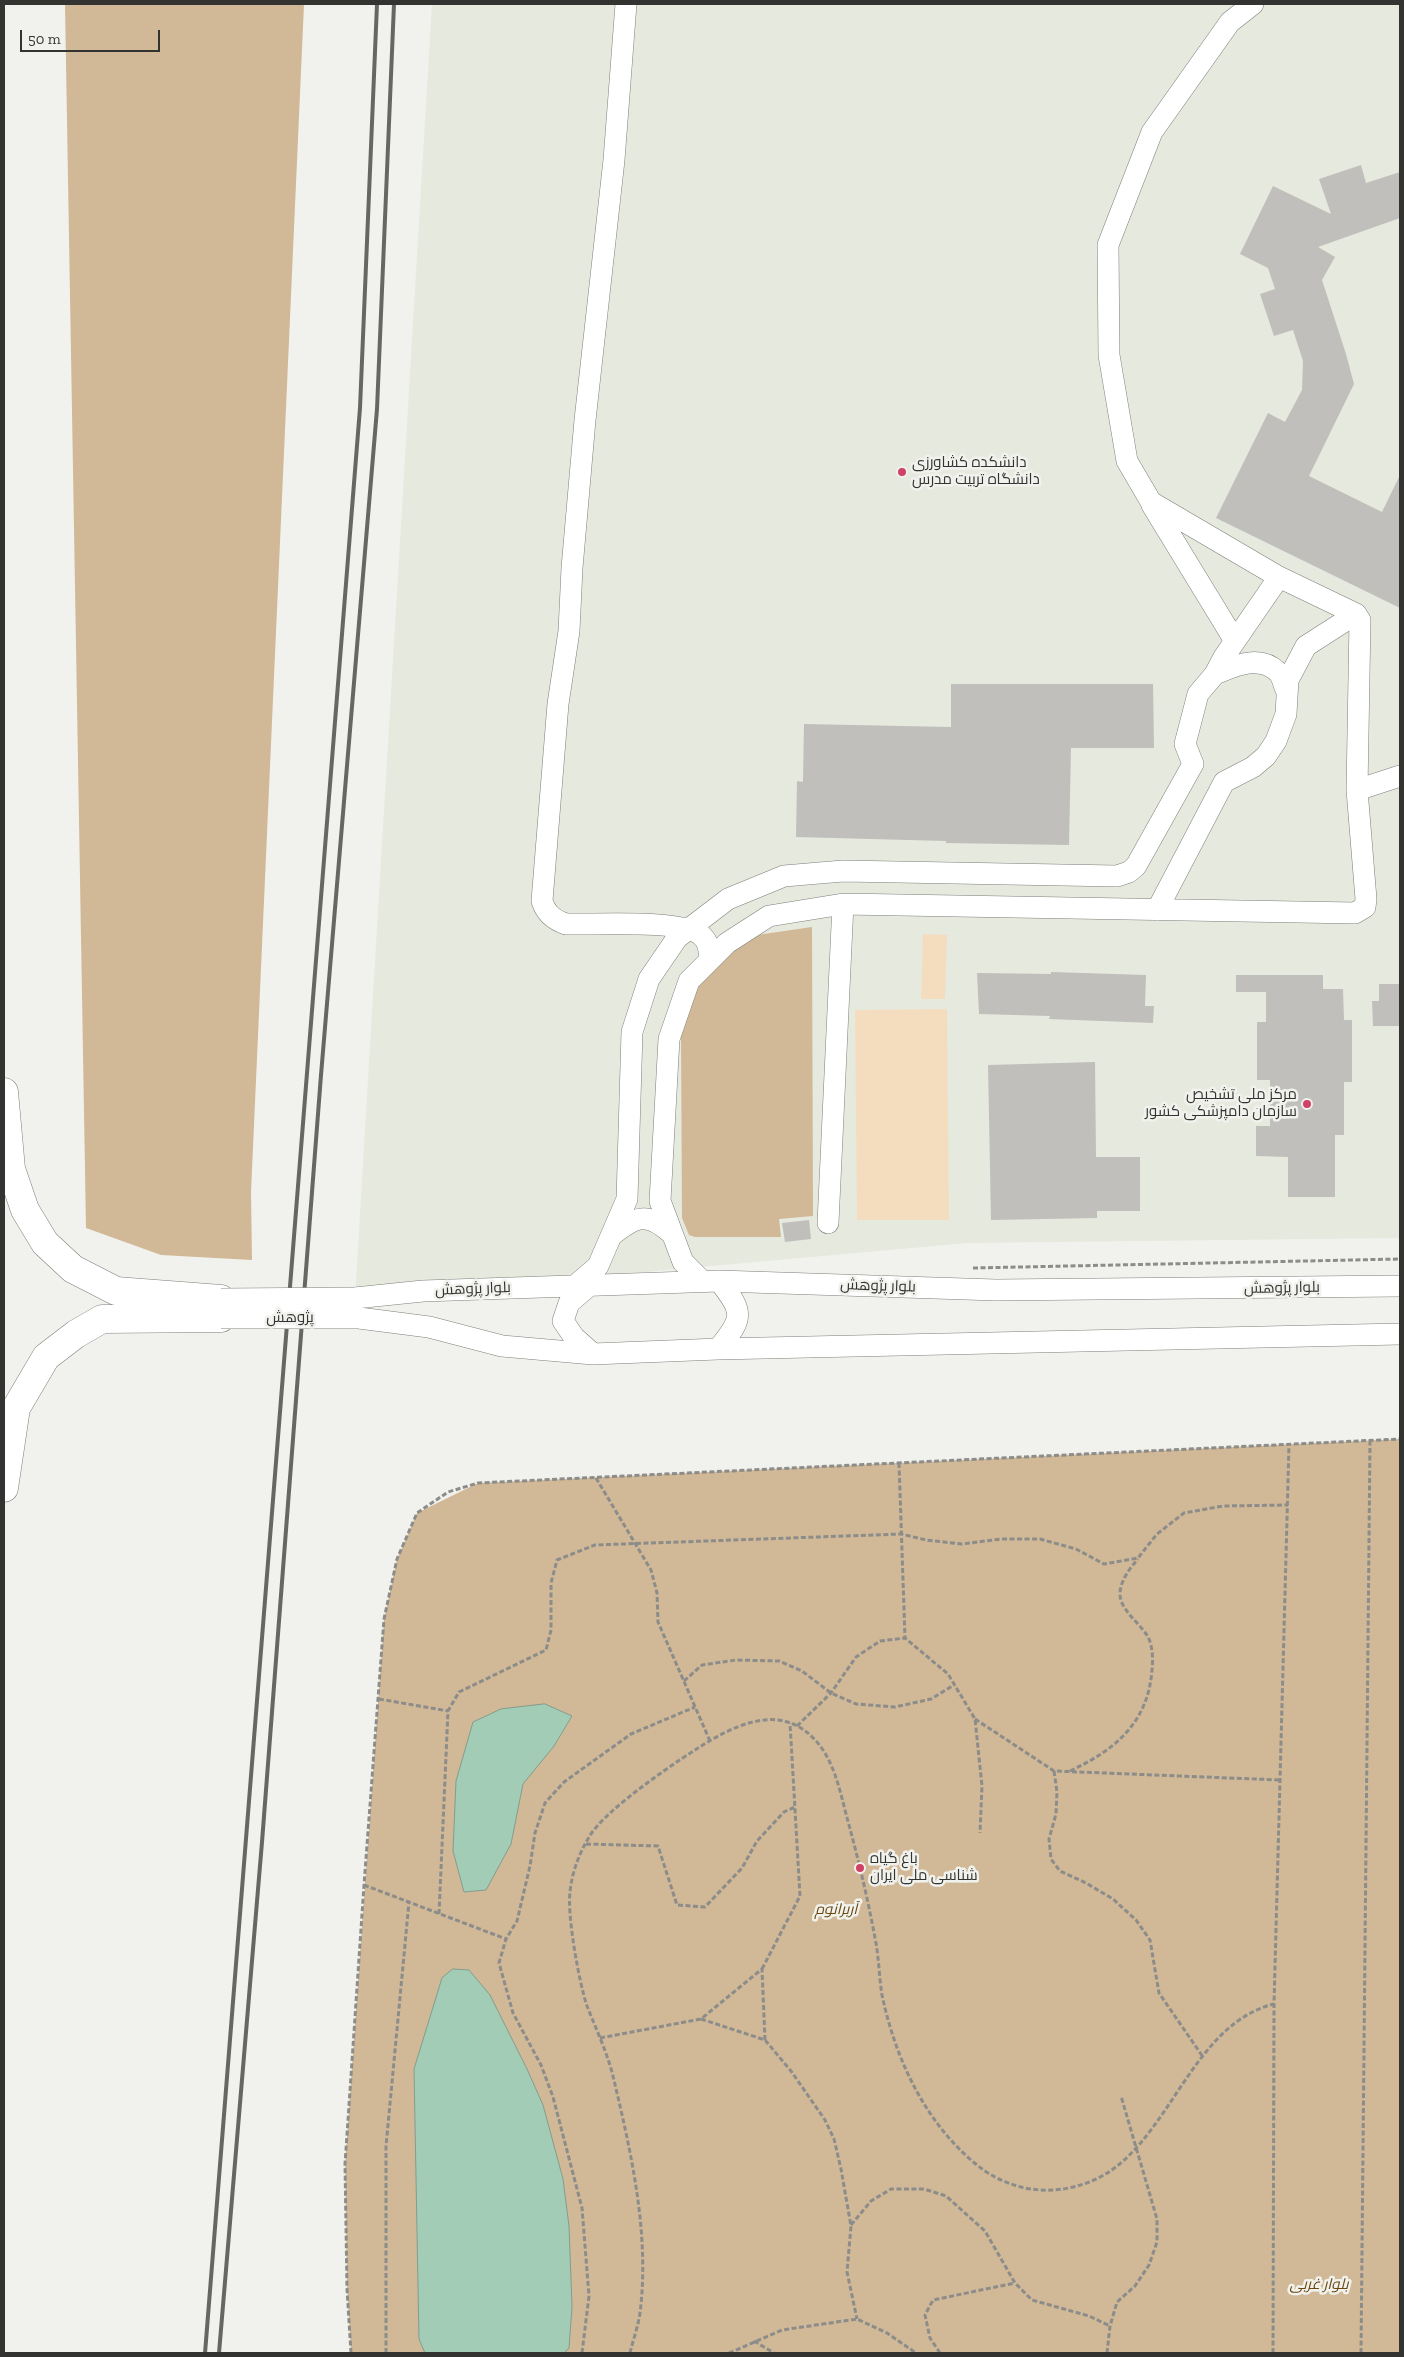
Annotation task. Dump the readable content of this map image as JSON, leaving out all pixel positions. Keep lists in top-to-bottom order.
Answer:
{
  "streets": {
    "street": ["بلوار پژوهش", "پژوهش"]
  },
  "crossings": [
    ["بلوار پژوهش", "پژوهش"]
  ],
  "parks": ["آربرانوم", "بلوار غربی"],
  "places": ["دانشکده کشاورزی دانشگاه تربیت مدرس", "مرکز ملی تشخیص سازمان دامپزشکی کشور", "باغ گیاه‌ شناسی ملی ایران"],
  "scale_bar": "50 m"
}
